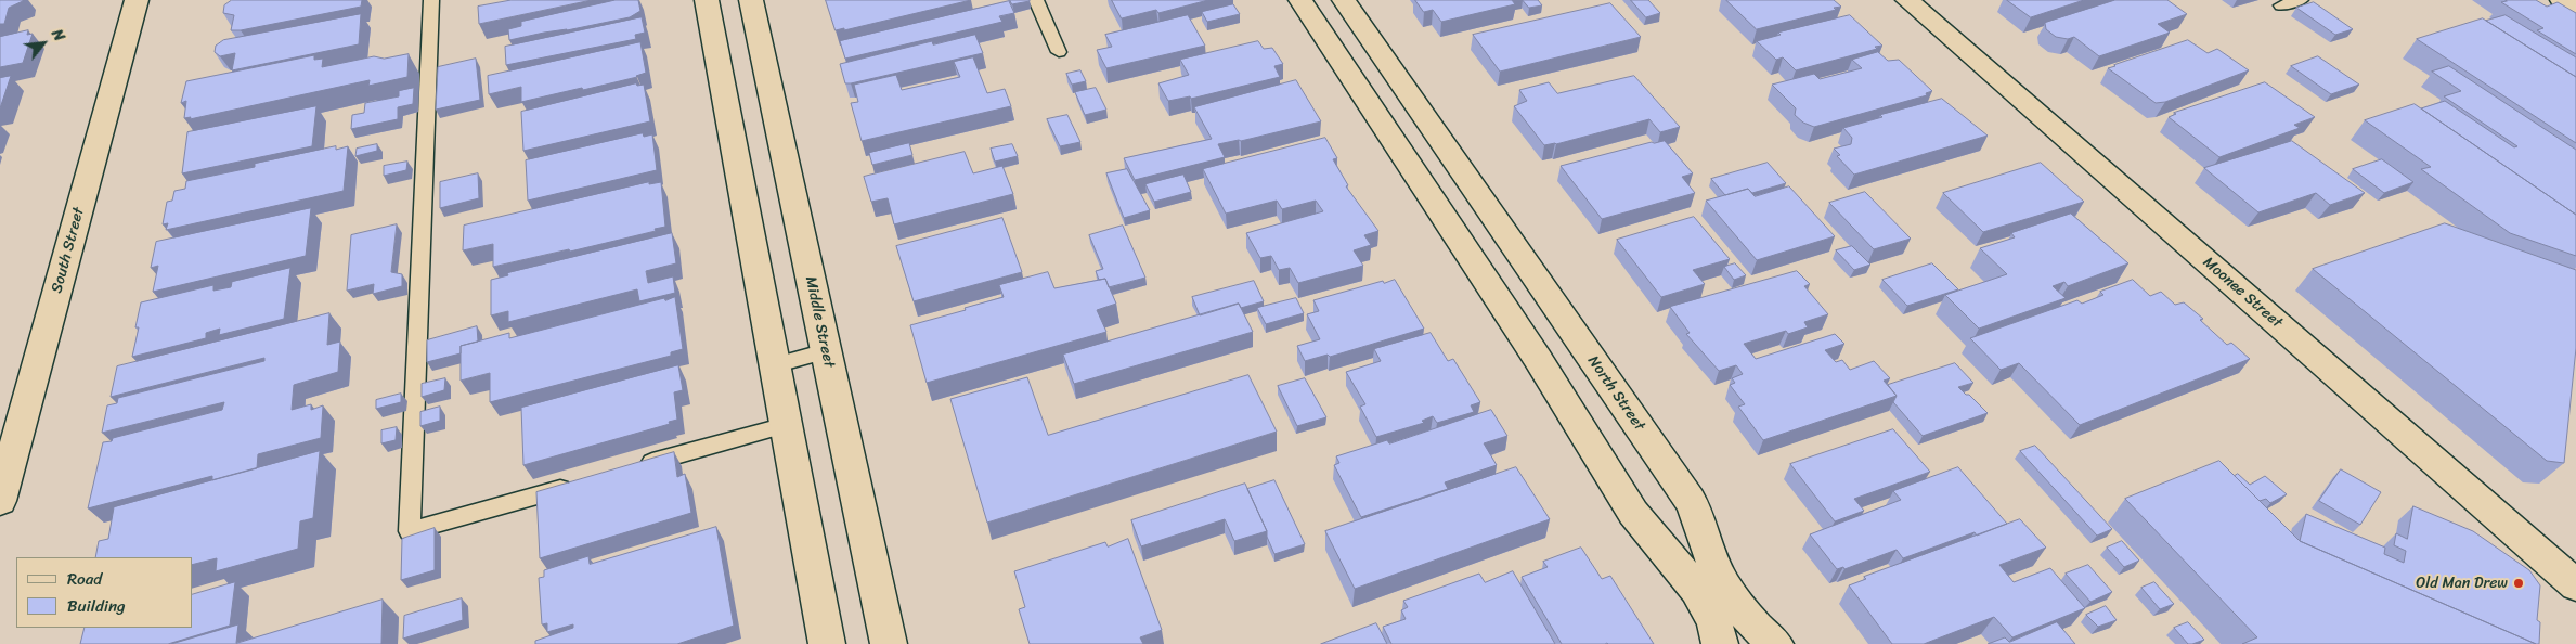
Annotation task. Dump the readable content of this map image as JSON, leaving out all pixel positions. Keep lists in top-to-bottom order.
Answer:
{
  "streets": {
    "street": [
      "South Street",
      "Moonee Street",
      "Middle Street",
      "North Street"
    ]
  },
  "places": ["Old Man Drew"],
  "legend": ["Road", "Building"],
  "north": "top right"
}
